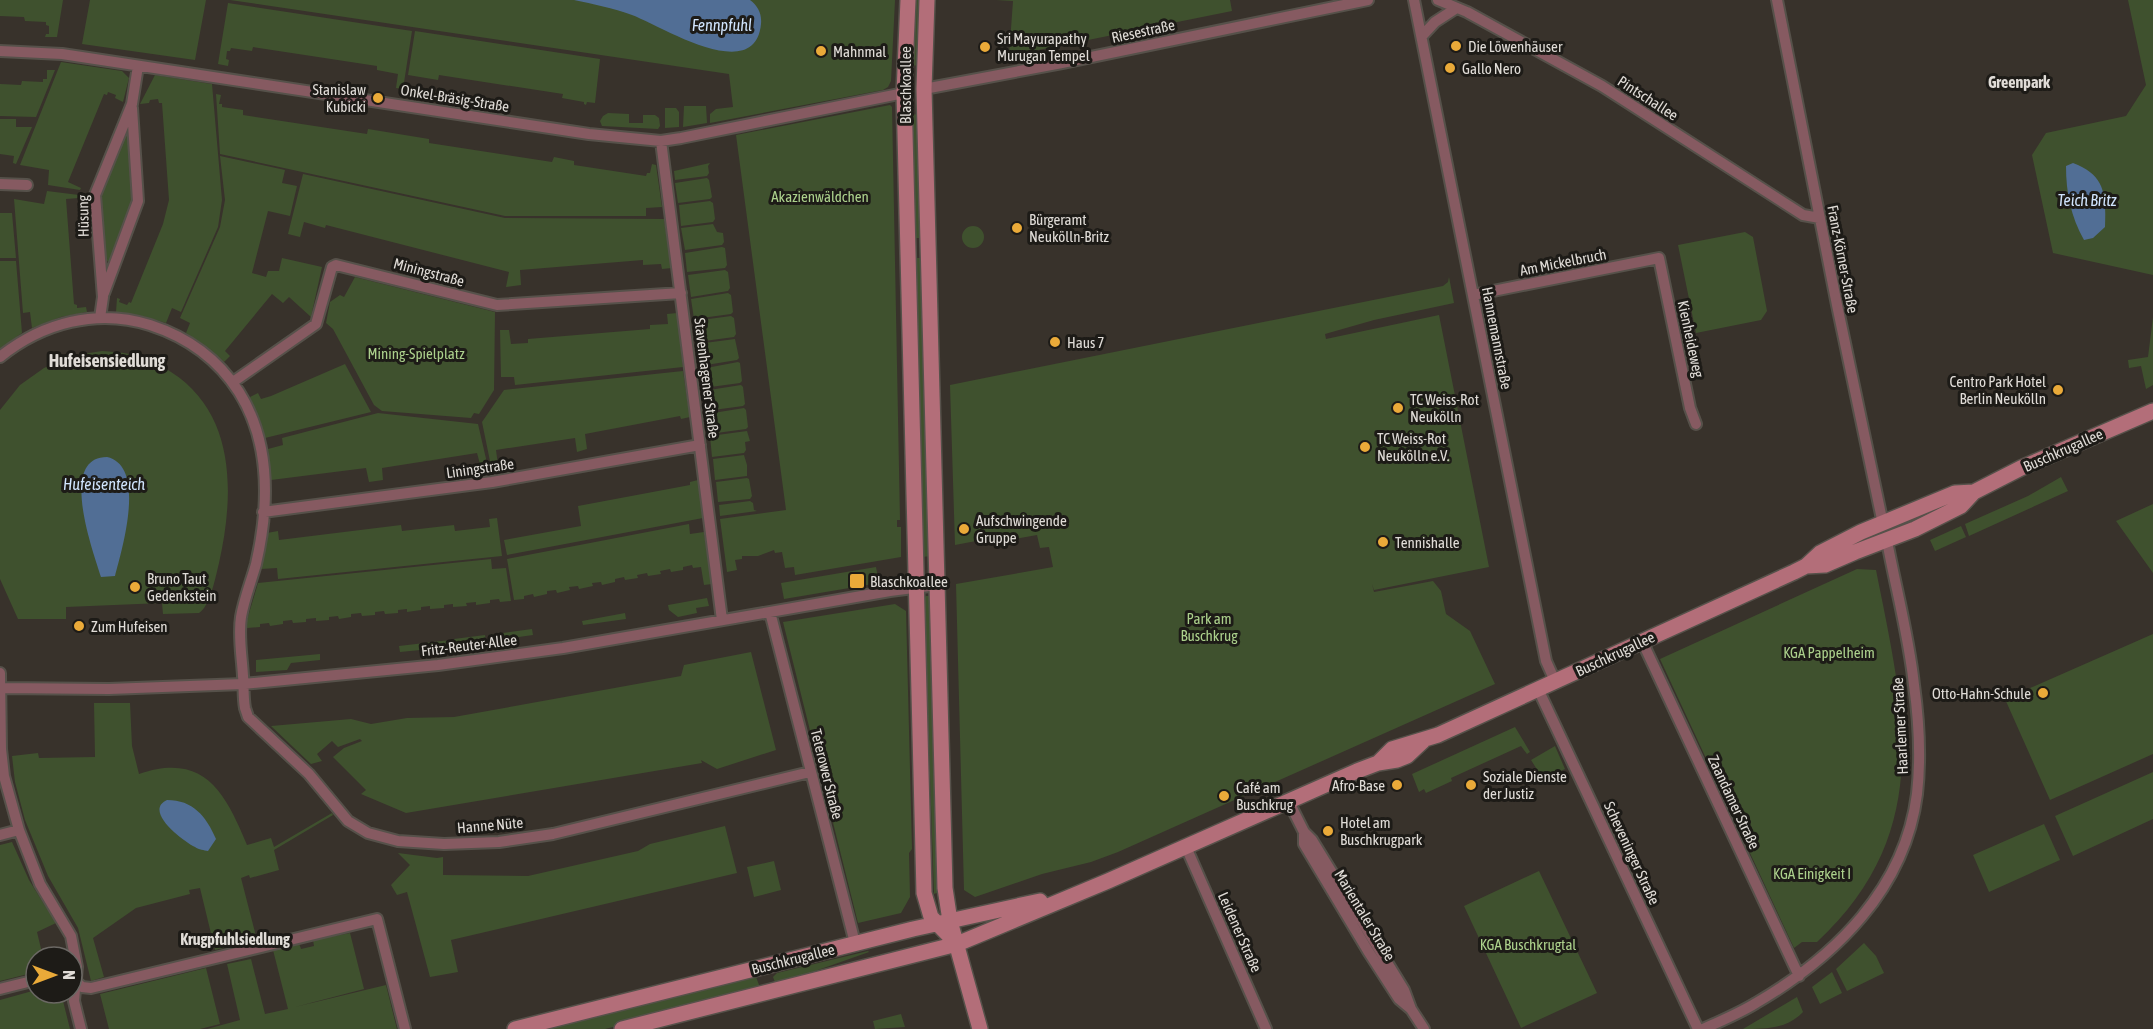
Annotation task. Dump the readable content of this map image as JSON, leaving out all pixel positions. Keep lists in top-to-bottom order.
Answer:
{
  "streets": {
    "main road": ["Blaschkoallee", "Buschkrugallee"],
    "street": [
      "Riesestraße",
      "Onkel-Bräsig-Straße",
      "Pintschallee",
      "Hüsung",
      "Franz-Körner-Straße",
      "Am Mickelbruch",
      "Miningstraße",
      "Hannemannstraße",
      "Kienheideweg",
      "Stavenhagener Straße",
      "Liningstraße",
      "Fritz-Reuter-Allee",
      "Haarlemer Straße",
      "Teterower Straße",
      "Zaandamer Straße",
      "Hanne Nüte",
      "Scheveninger Straße",
      "Marientaler Straße",
      "Leidener Straße"
    ]
  },
  "crossings": [
    ["Riesestraße", "Blaschkoallee"],
    ["Blaschkoallee", "Onkel-Bräsig-Straße"],
    ["Blaschkoallee", "Buschkrugallee"],
    ["Blaschkoallee", "Fritz-Reuter-Allee"],
    ["Onkel-Bräsig-Straße", "Hüsung"],
    ["Onkel-Bräsig-Straße", "Stavenhagener Straße"],
    ["Pintschallee", "Franz-Körner-Straße"],
    ["Hüsung", "Hanne Nüte"],
    ["Franz-Körner-Straße", "Buschkrugallee"],
    ["Am Mickelbruch", "Hannemannstraße"],
    ["Am Mickelbruch", "Kienheideweg"],
    ["Miningstraße", "Stavenhagener Straße"],
    ["Miningstraße", "Hanne Nüte"],
    ["Hannemannstraße", "Buschkrugallee"],
    ["Stavenhagener Straße", "Liningstraße"],
    ["Stavenhagener Straße", "Fritz-Reuter-Allee"],
    ["Buschkrugallee", "Haarlemer Straße"],
    ["Buschkrugallee", "Teterower Straße"],
    ["Buschkrugallee", "Zaandamer Straße"],
    ["Buschkrugallee", "Scheveninger Straße"],
    ["Buschkrugallee", "Marientaler Straße"],
    ["Buschkrugallee", "Leidener Straße"],
    ["Liningstraße", "Hanne Nüte"],
    ["Fritz-Reuter-Allee", "Teterower Straße"],
    ["Fritz-Reuter-Allee", "Hanne Nüte"],
    ["Haarlemer Straße", "Zaandamer Straße"],
    ["Teterower Straße", "Hanne Nüte"]
  ],
  "districts": ["Greenpark", "Hufeisensiedlung", "Krugpfuhlsiedlung"],
  "water": ["Fennpfuhl", "Teich Britz", "Hufeisenteich"],
  "parks": [
    "Akazienwäldchen",
    "Mining-Spielplatz",
    "Park am Buschkrug",
    "KGA Pappelheim",
    "KGA Einigkeit I",
    "KGA Buschkrugtal"
  ],
  "places": {
    "other": [
      "Die Löwenhäuser",
      "Sri Mayurapathy Murugan Tempel",
      "Mahnmal",
      "Gallo Nero",
      "Stanislaw Kubicki",
      "Bürgeramt Neukölln-Britz",
      "Haus 7",
      "Centro Park Hotel Berlin Neukölln",
      "TC Weiss-Rot Neukölln",
      "TC Weiss-Rot Neukölln e.V.",
      "Aufschwingende Gruppe",
      "Tennishalle",
      "Bruno Taut Gedenkstein",
      "Zum Hufeisen",
      "Otto-Hahn-Schule",
      "Afro-Base",
      "Soziale Dienste der Justiz",
      "Café am Buschkrug",
      "Hotel am Buschkrugpark"
    ],
    "transit": ["Blaschkoallee"]
  },
  "north": "right"
}
